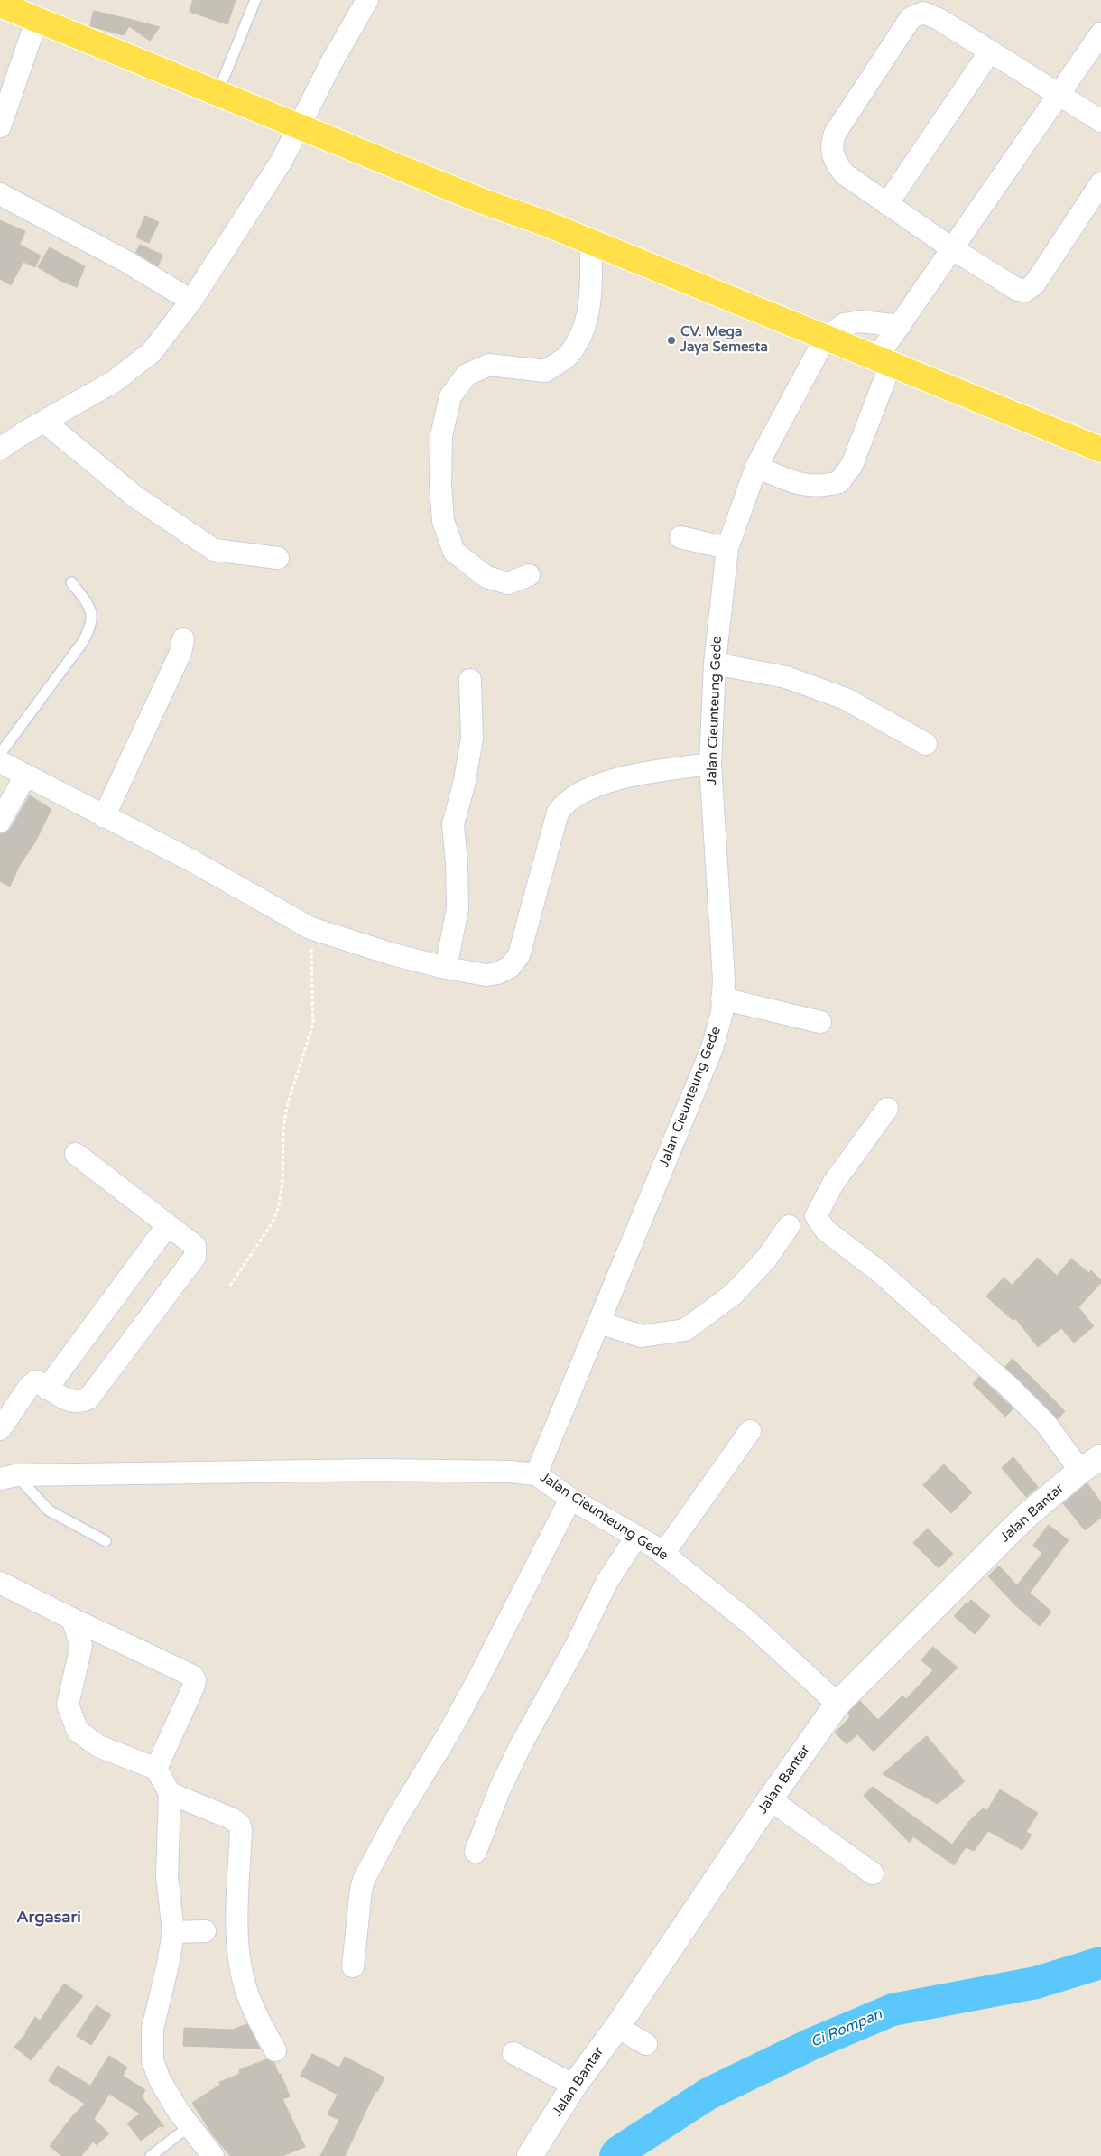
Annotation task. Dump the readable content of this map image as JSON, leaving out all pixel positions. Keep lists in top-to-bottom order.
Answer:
{
  "streets": {
    "street": ["Jalan Cieunteung Gede", "Jalan Bantar"]
  },
  "crossings": [
    ["Jalan Cieunteung Gede", "Jalan Bantar"]
  ],
  "districts": ["Argasari"],
  "water": ["Ci Rompan"],
  "places": ["CV. Mega Jaya Semesta"]
}
